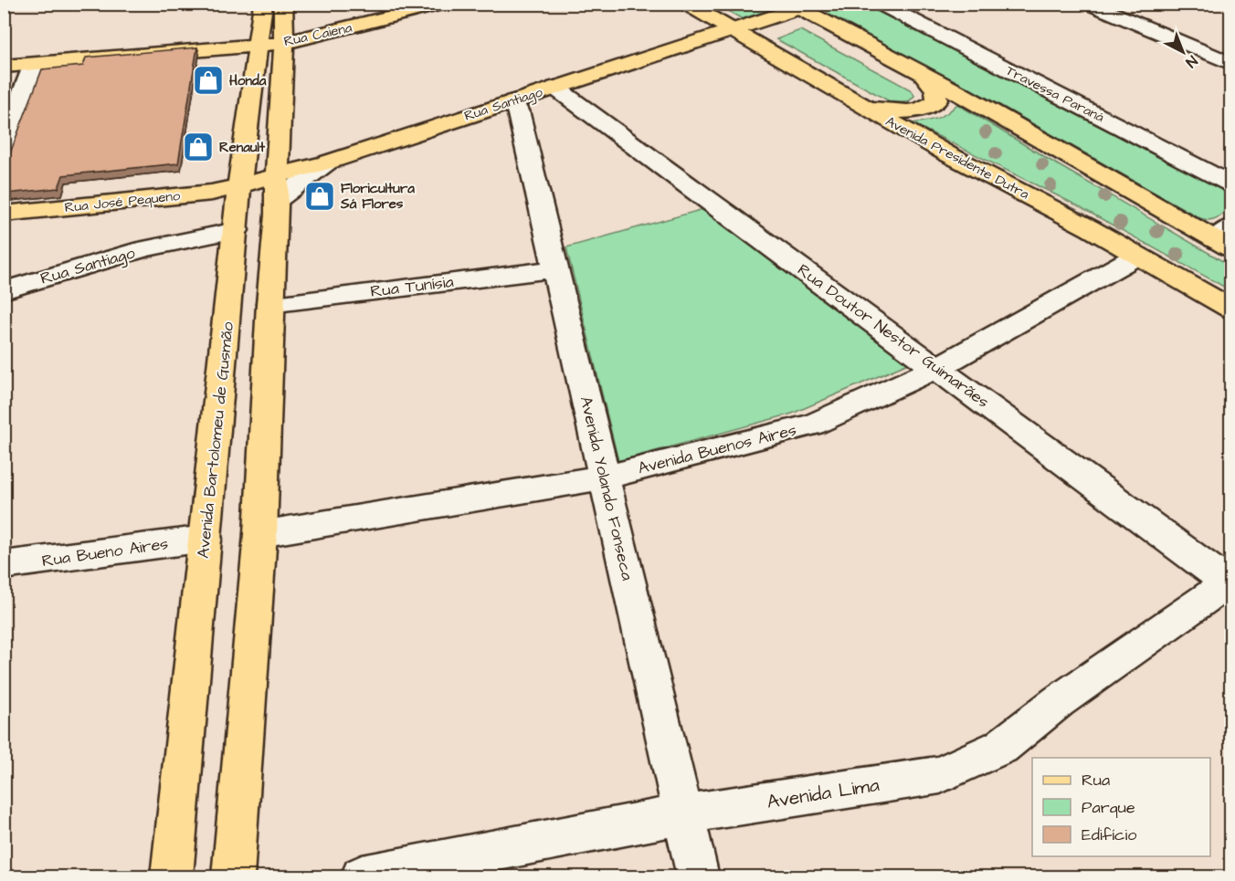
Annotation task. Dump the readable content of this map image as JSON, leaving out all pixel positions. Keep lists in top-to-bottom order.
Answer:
{
  "streets": {
    "main road": [
      "Rua Caiena",
      "Rua Santiago",
      "Avenida Presidente Dutra",
      "Rua José Pequeno",
      "Avenida Bartolomeu de Gusmão"
    ],
    "street": [
      "Travessa Paraná",
      "Rua Tunísia",
      "Rua Doutor Nestor Guimarães",
      "Avenida Buenos Aires",
      "Avenida Yolando Fonseca",
      "Rua Bueno Aires",
      "Avenida Lima"
    ]
  },
  "crossings": [
    ["Rua Caiena", "Avenida Bartolomeu de Gusmão"],
    ["Rua Santiago", "Avenida Presidente Dutra"],
    ["Rua Santiago", "Rua Doutor Nestor Guimarães"],
    ["Rua Santiago", "Avenida Bartolomeu de Gusmão"],
    ["Rua Santiago", "Avenida Yolando Fonseca"],
    ["Avenida Presidente Dutra", "Avenida Buenos Aires"],
    ["Rua José Pequeno", "Avenida Bartolomeu de Gusmão"],
    ["Rua Tunísia", "Avenida Bartolomeu de Gusmão"],
    ["Rua Tunísia", "Avenida Yolando Fonseca"],
    ["Rua Doutor Nestor Guimarães", "Avenida Buenos Aires"],
    ["Rua Doutor Nestor Guimarães", "Avenida Lima"],
    ["Avenida Bartolomeu de Gusmão", "Avenida Buenos Aires"],
    ["Avenida Bartolomeu de Gusmão", "Rua Bueno Aires"],
    ["Avenida Buenos Aires", "Avenida Yolando Fonseca"],
    ["Avenida Yolando Fonseca", "Avenida Lima"]
  ],
  "places": {
    "shop": ["Honda", "Renault", "Floricultura Sá Flores"]
  },
  "legend": ["Rua", "Parque", "Edifício"],
  "north": "bottom right"
}
